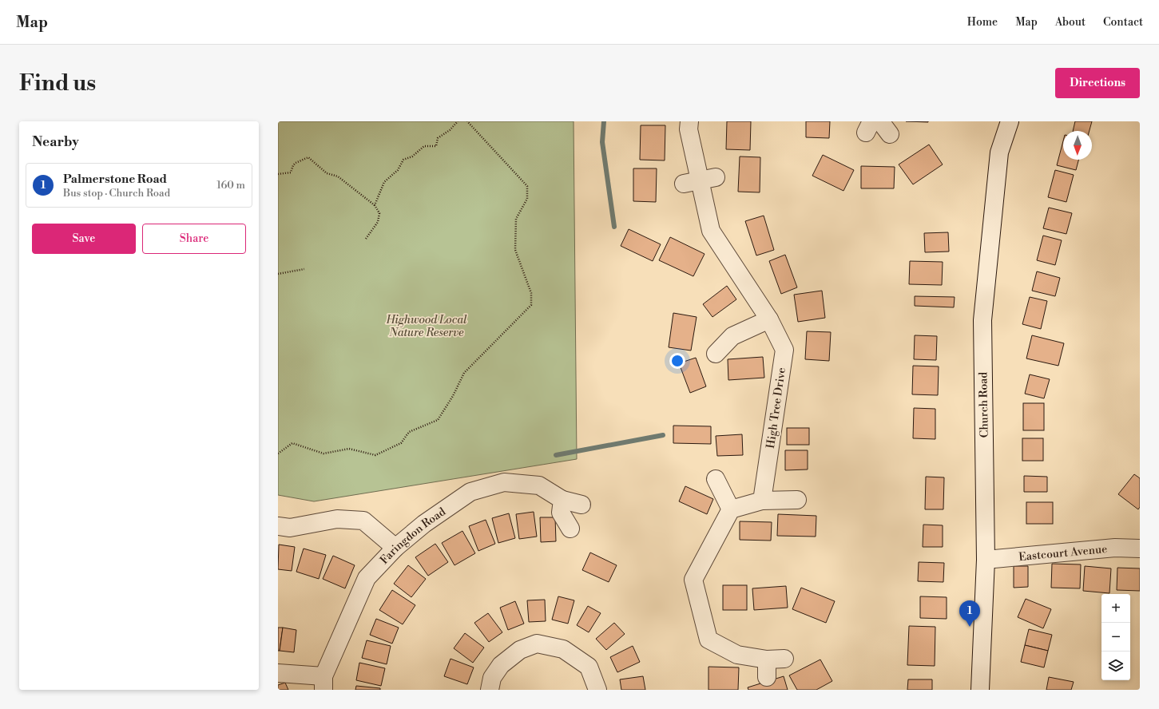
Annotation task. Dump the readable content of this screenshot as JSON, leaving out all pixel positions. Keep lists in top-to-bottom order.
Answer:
{
  "streets": {
    "street": [
      "Church Road",
      "High Tree Drive",
      "Faringdon Road",
      "Eastcourt Avenue"
    ]
  },
  "crossings": [
    ["Church Road", "Eastcourt Avenue"]
  ],
  "parks": ["Highwood Local Nature Reserve"],
  "north": "bottom",
  "page": {
    "header": "Map",
    "nav": [
      "Home",
      "Map",
      "About",
      "Contact"
    ],
    "buttons": [
      "Directions",
      ["Save", "Share"]
    ],
    "title": "Find us",
    "heading": "Nearby",
    "list": [
      {
        "mark": "1",
        "name": "Palmerstone Road",
        "note": "Bus stop · Church Road",
        "value": "160 m"
      }
    ],
    "map_buttons": ["+", "−"],
    "pins": "1"
  }
}
